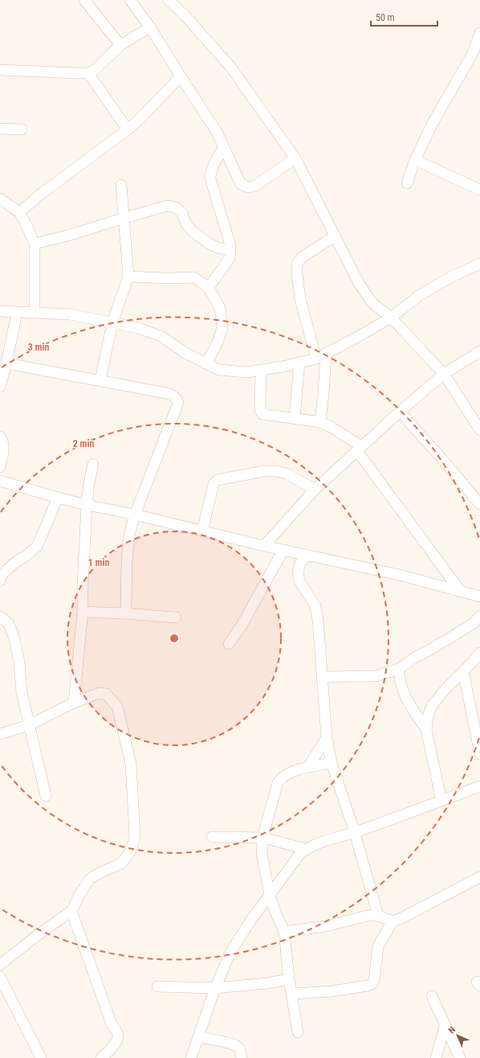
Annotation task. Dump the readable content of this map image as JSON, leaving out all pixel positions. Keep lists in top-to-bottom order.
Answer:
{
  "scale_bar": "50 m",
  "north": "top left",
  "rings": ["3 min", "2 min", "1 min"]
}
